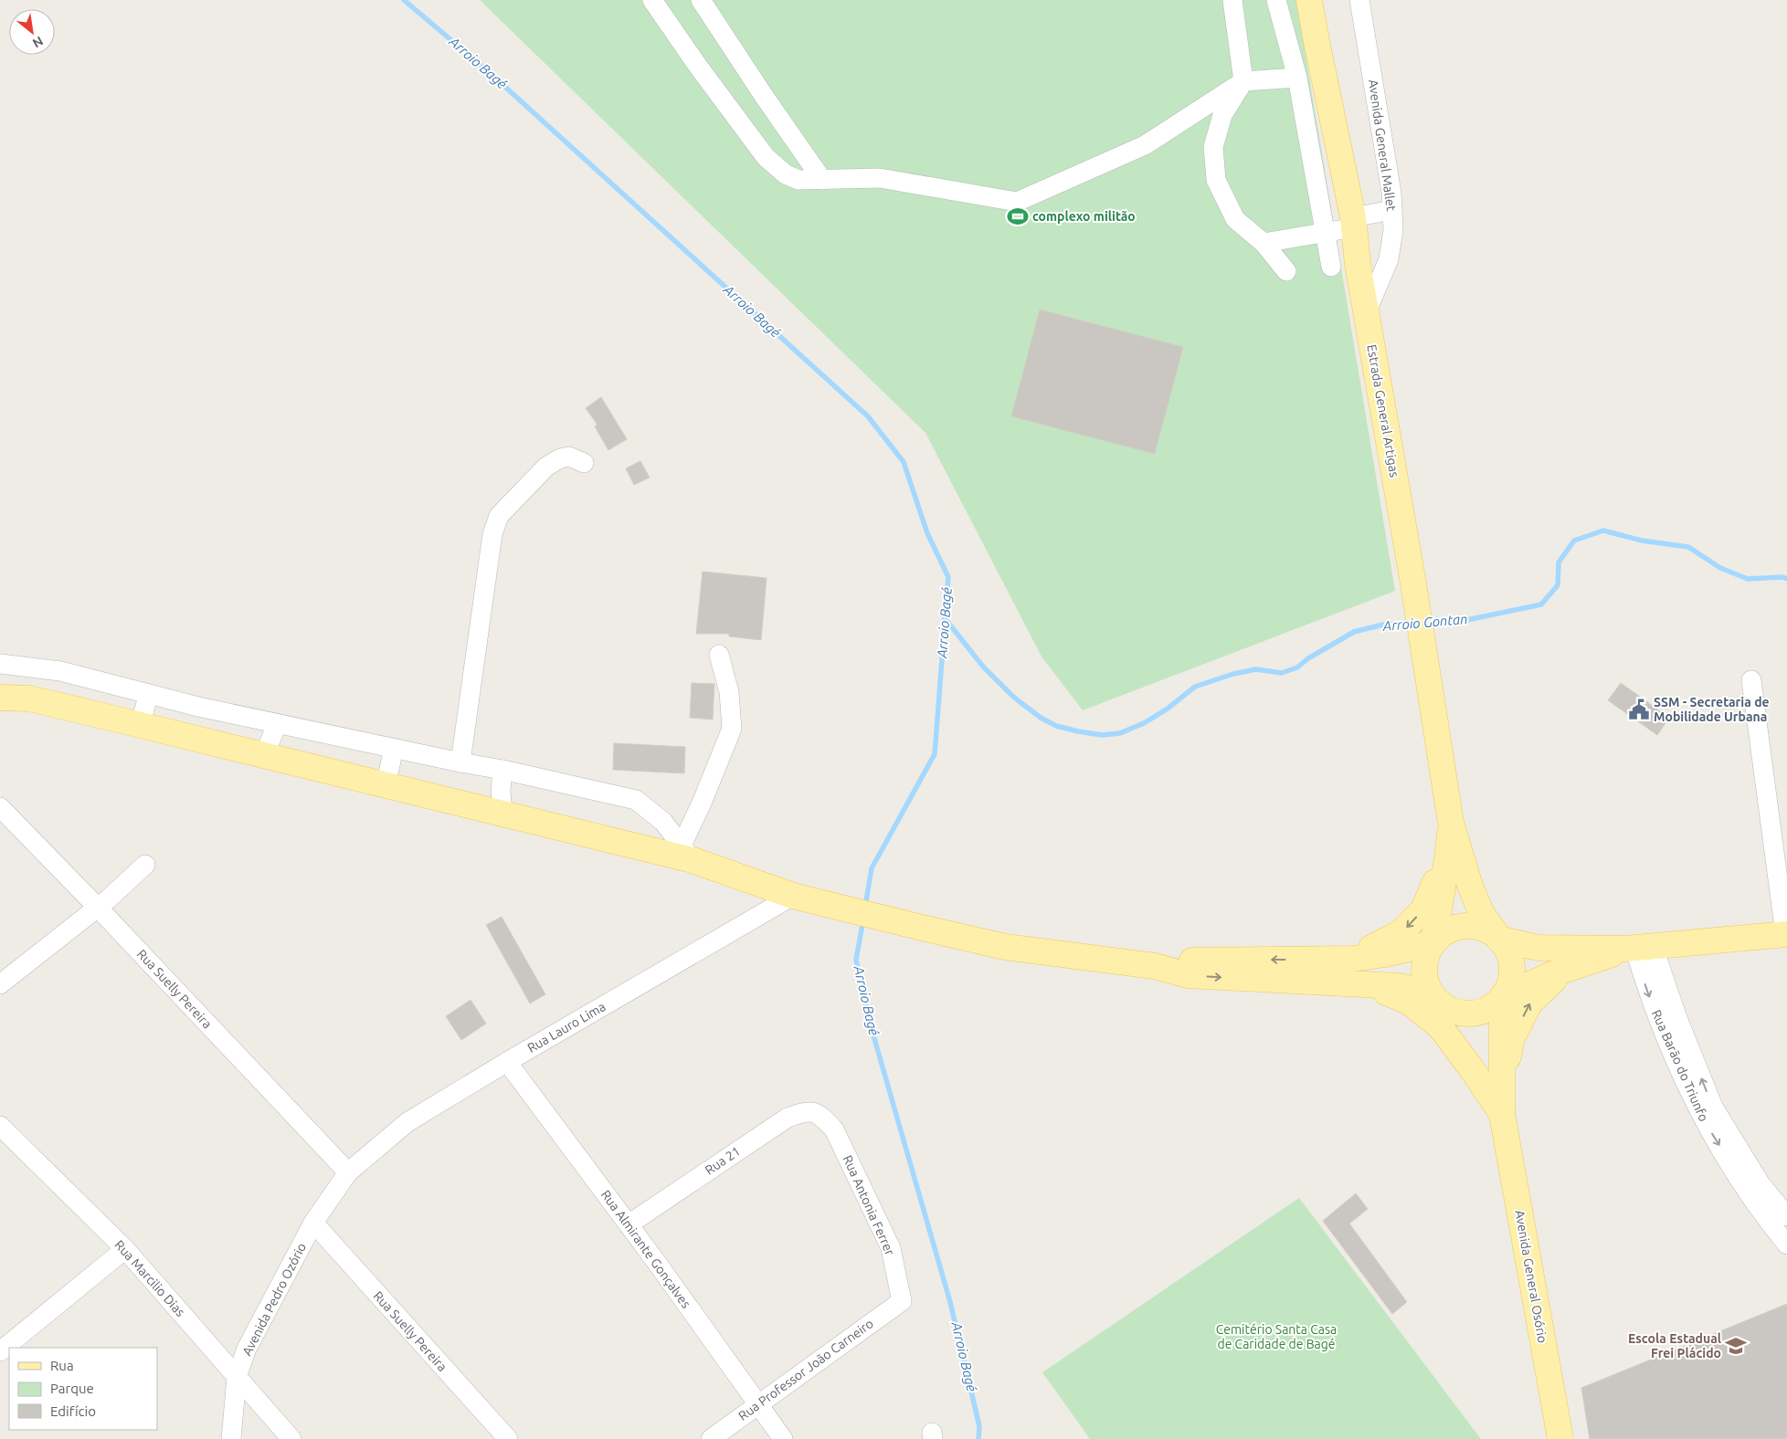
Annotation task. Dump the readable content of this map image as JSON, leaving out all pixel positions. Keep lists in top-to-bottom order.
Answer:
{
  "streets": {
    "main road": ["Estrada General Artigas", "Avenida General Osório"],
    "street": [
      "Avenida General Mallet",
      "Rua Suelly Pereira",
      "Rua Lauro Lima",
      "Rua Barão do Triunfo",
      "Rua 21",
      "Rua Antonia Ferrer",
      "Rua Almirante Gonçalves",
      "Rua Marcilio Dias",
      "Avenida Pedro Ozório",
      "Rua Professor João Carneiro"
    ]
  },
  "crossings": [
    ["Avenida General Mallet", "Estrada General Artigas"],
    ["Rua Suelly Pereira", "Rua Lauro Lima"],
    ["Rua Suelly Pereira", "Avenida Pedro Ozório"],
    ["Rua Lauro Lima", "Rua Almirante Gonçalves"],
    ["Rua Lauro Lima", "Avenida Pedro Ozório"],
    ["Rua 21", "Rua Antonia Ferrer"],
    ["Rua 21", "Rua Almirante Gonçalves"],
    ["Rua Antonia Ferrer", "Rua Professor João Carneiro"],
    ["Rua Almirante Gonçalves", "Rua Professor João Carneiro"],
    ["Rua Marcilio Dias", "Avenida Pedro Ozório"]
  ],
  "water": ["Arroio Bagé", "Arroio Gontan"],
  "parks": ["Cemitério Santa Casa de Caridade de Bagé"],
  "places": {
    "sports": ["complexo militão"],
    "public building": ["SSM - Secretaria de Mobilidade Urbana"],
    "school or university": ["Escola Estadual Frei Plácido"]
  },
  "legend": ["Rua", "Parque", "Edifício"],
  "north": "bottom right"
}
